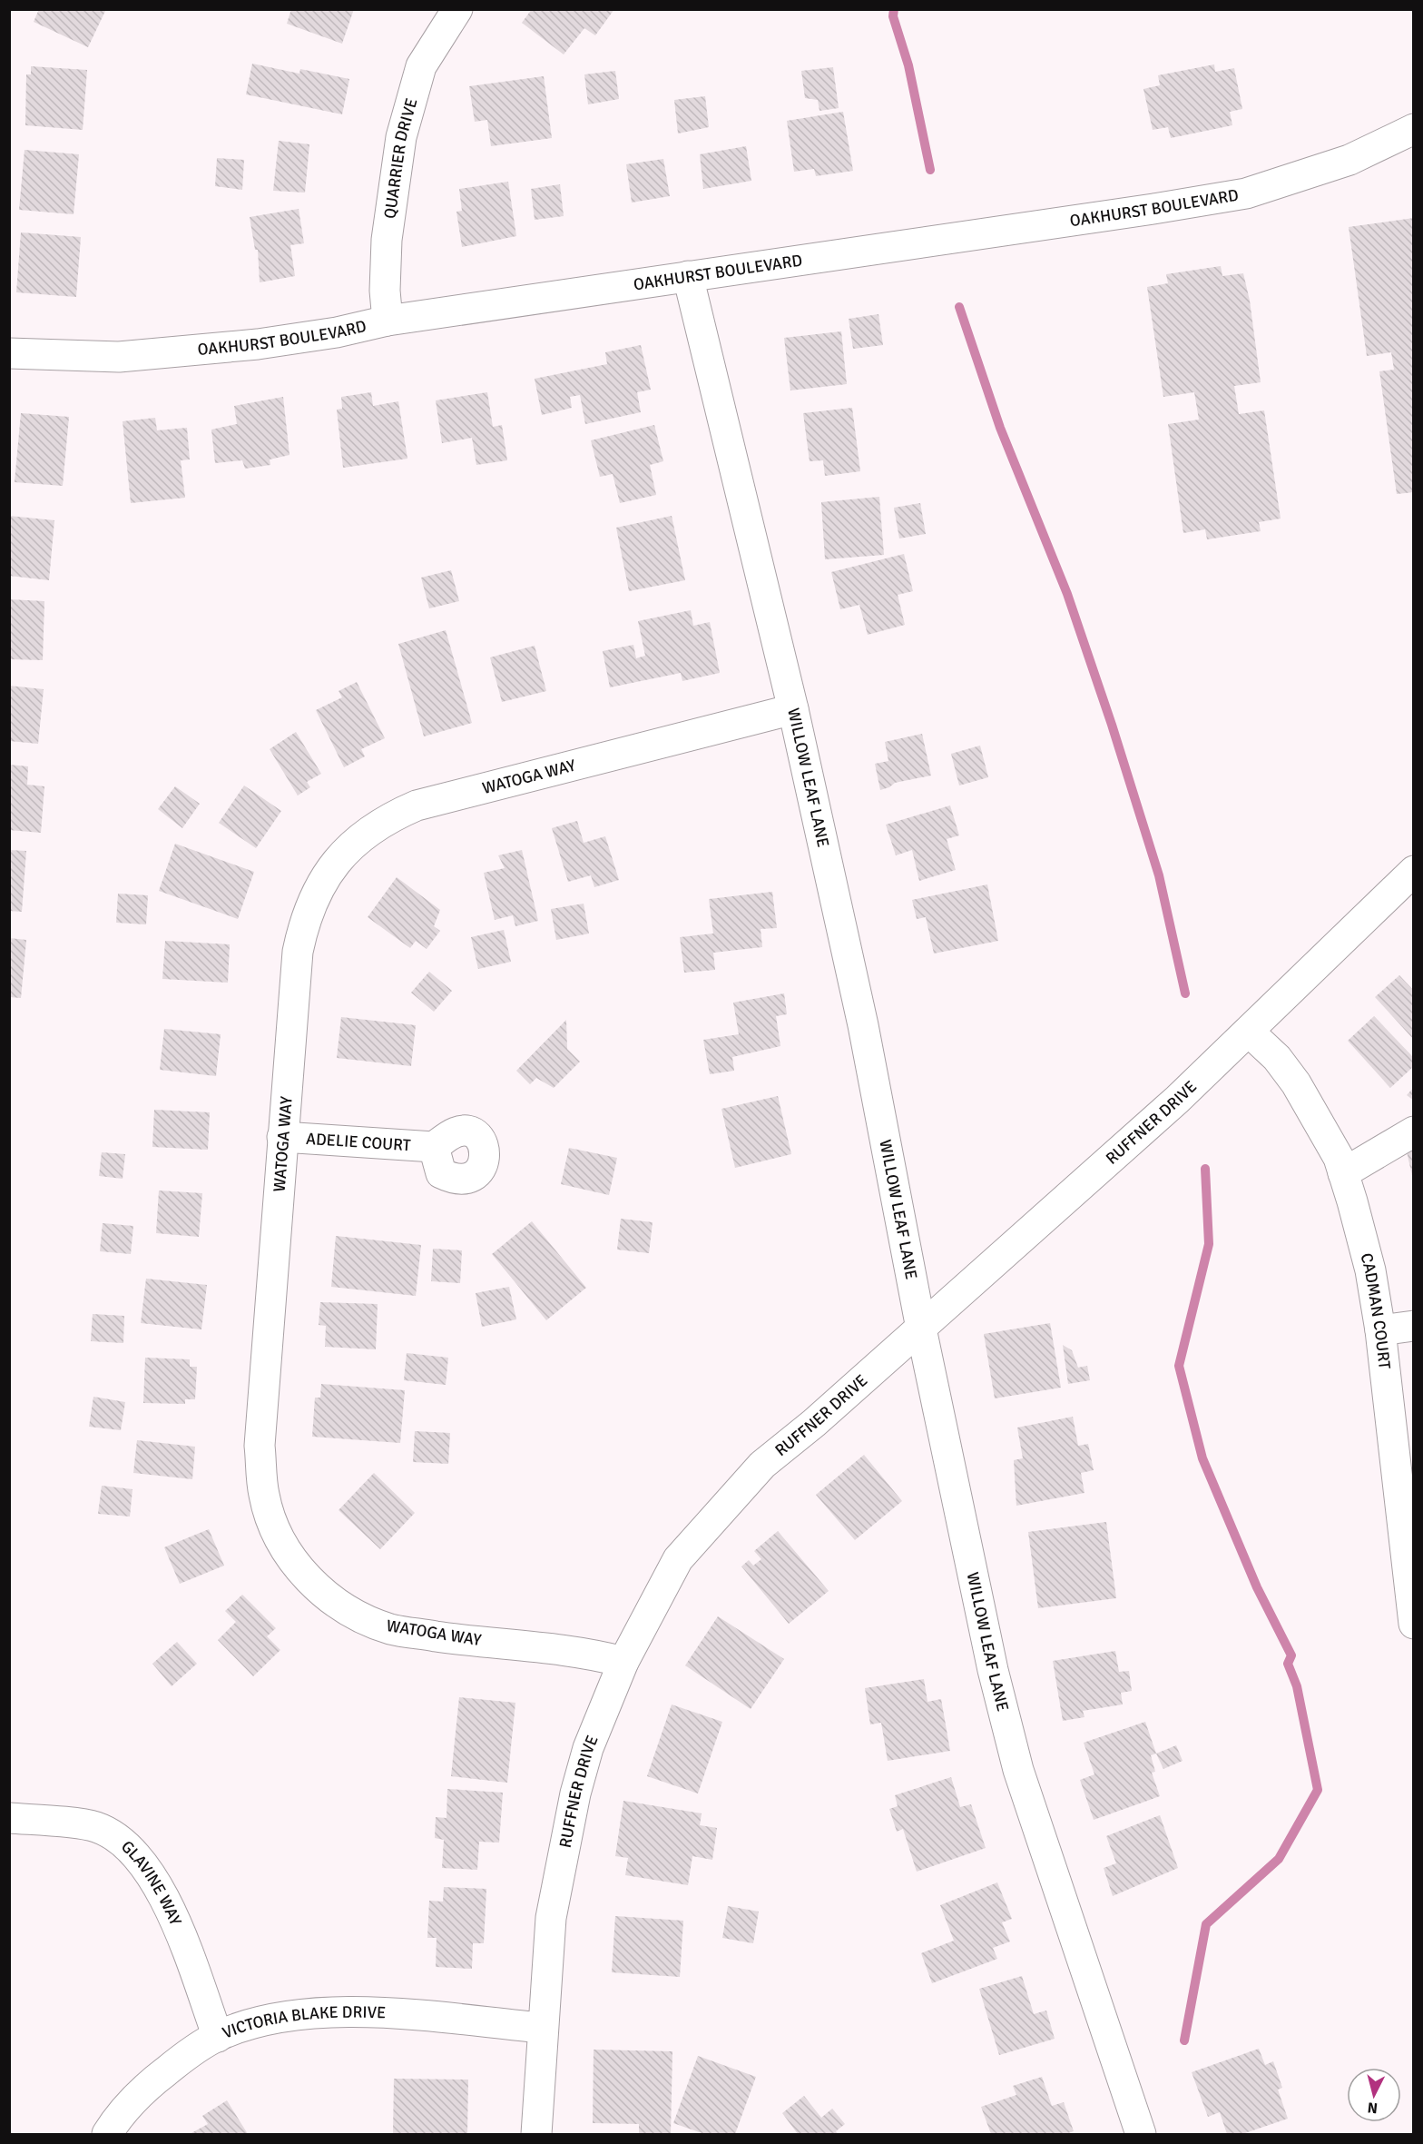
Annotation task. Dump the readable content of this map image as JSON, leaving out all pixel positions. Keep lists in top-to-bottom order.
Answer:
{
  "streets": {
    "street": [
      "QUARRIER DRIVE",
      "OAKHURST BOULEVARD",
      "WATOGA WAY",
      "WILLOW LEAF LANE",
      "RUFFNER DRIVE",
      "ADELIE COURT",
      "CADMAN COURT",
      "GLAVINE WAY",
      "VICTORIA BLAKE DRIVE"
    ]
  },
  "crossings": [
    ["QUARRIER DRIVE", "OAKHURST BOULEVARD"],
    ["OAKHURST BOULEVARD", "WILLOW LEAF LANE"],
    ["WATOGA WAY", "WILLOW LEAF LANE"],
    ["WATOGA WAY", "RUFFNER DRIVE"],
    ["WATOGA WAY", "ADELIE COURT"],
    ["WILLOW LEAF LANE", "RUFFNER DRIVE"],
    ["RUFFNER DRIVE", "CADMAN COURT"],
    ["RUFFNER DRIVE", "VICTORIA BLAKE DRIVE"],
    ["GLAVINE WAY", "VICTORIA BLAKE DRIVE"]
  ],
  "north": "bottom"
}
